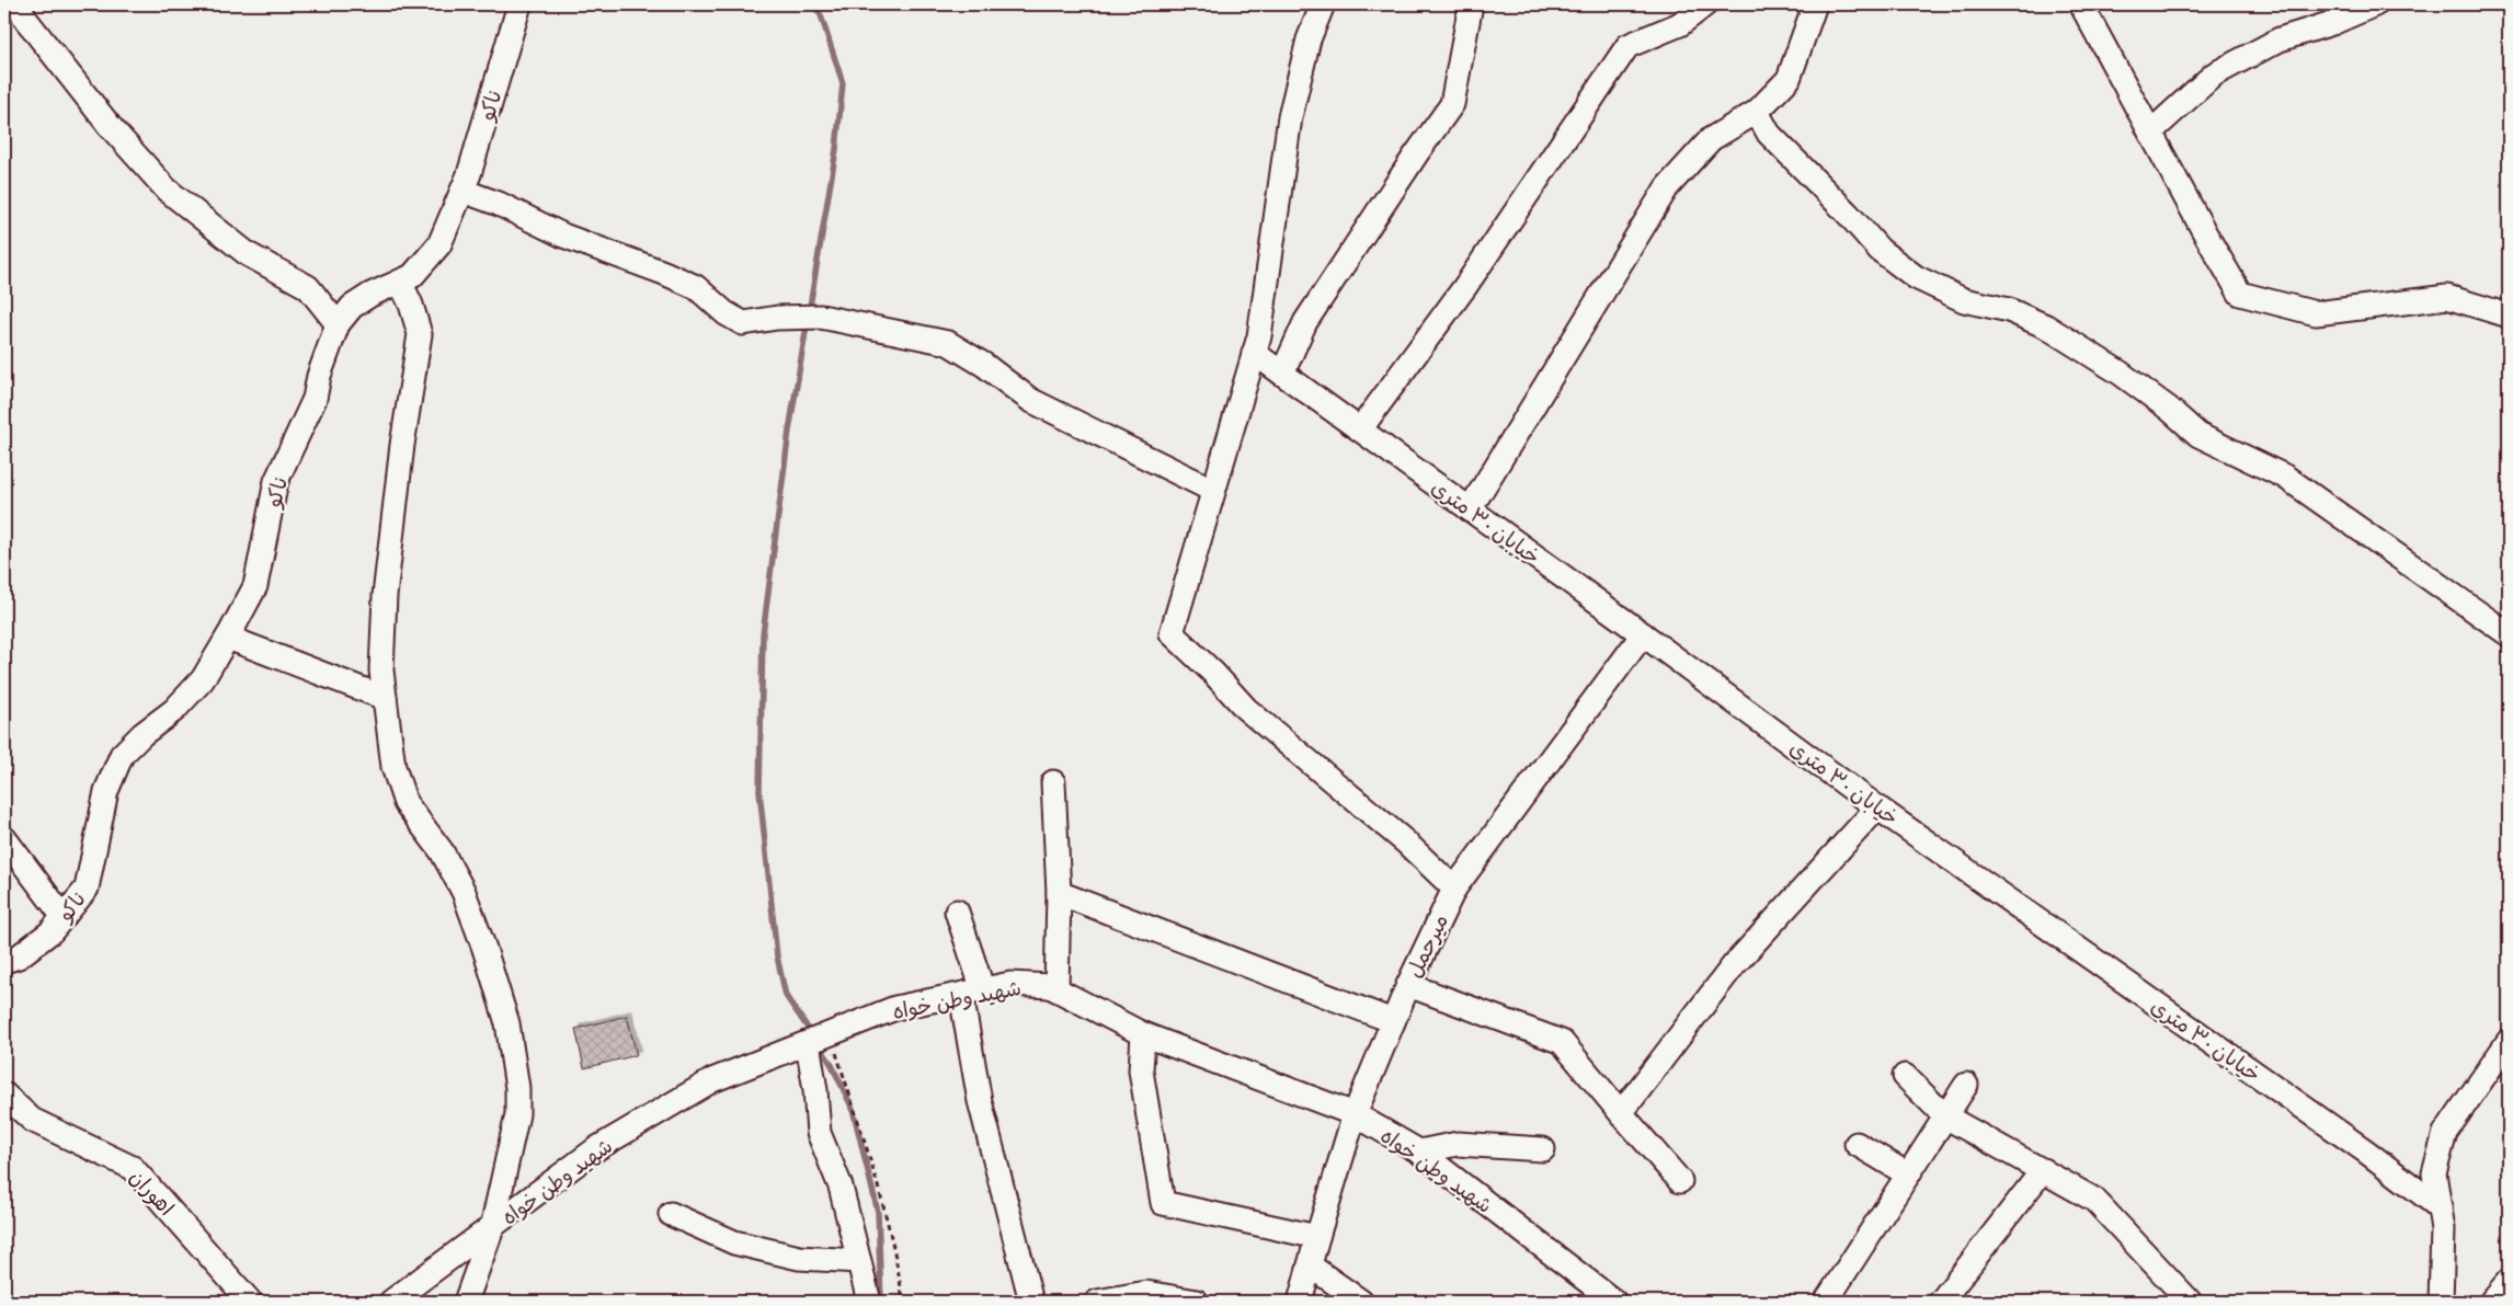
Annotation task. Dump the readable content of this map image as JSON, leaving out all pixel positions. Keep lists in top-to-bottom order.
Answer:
{
  "streets": {
    "street": [
      "ناکو",
      "خیابان ۳۰ متری",
      "میرحمل",
      "شهید وطن خواه",
      "اهوران"
    ]
  },
  "crossings": [
    ["خیابان ۳۰ متری", "میرحمل"],
    ["میرحمل", "شهید وطن خواه"]
  ]
}
